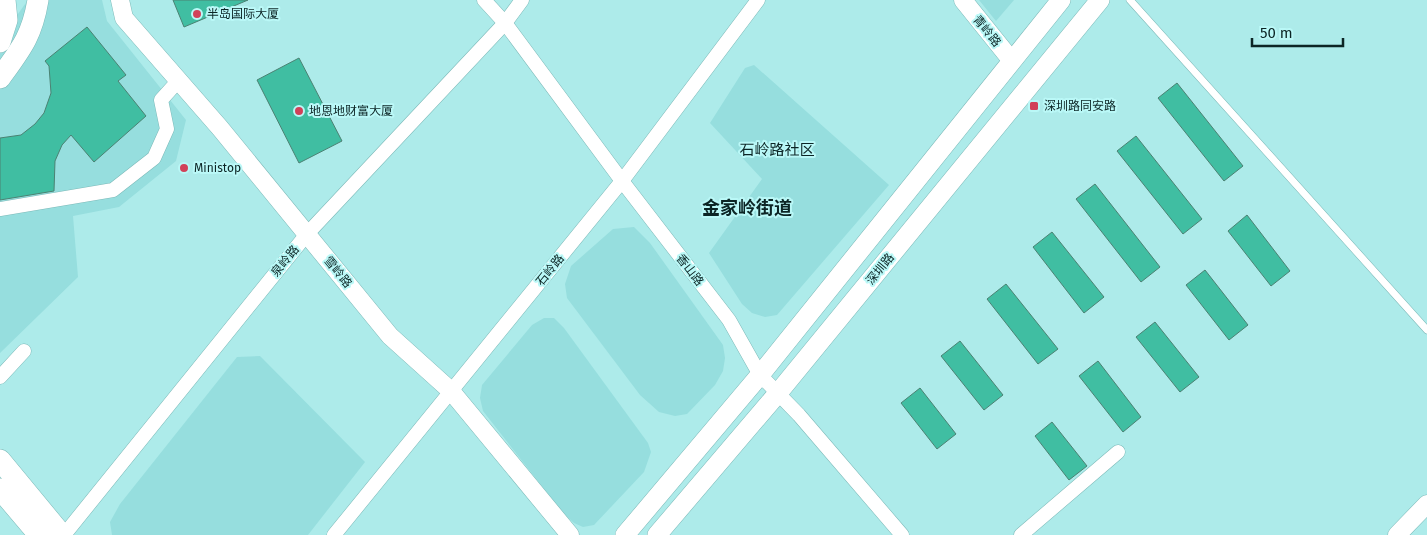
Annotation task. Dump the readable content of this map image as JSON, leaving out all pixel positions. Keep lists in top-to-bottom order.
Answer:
{
  "streets": {
    "main road": ["深圳路"],
    "street": [
      "青岭路",
      "泉岭路",
      "石岭路",
      "香山路",
      "雪岭路"
    ]
  },
  "crossings": [
    ["泉岭路", "香山路"],
    ["泉岭路", "雪岭路"],
    ["深圳路", "香山路"],
    ["石岭路", "香山路"],
    ["石岭路", "雪岭路"]
  ],
  "districts": ["石岭路社区", "金家岭街道"],
  "places": {
    "other": ["半岛国际大厦", "地恩地财富大厦", "Ministop"],
    "transit": ["深圳路同安路"]
  },
  "scale_bar": "50 m"
}
